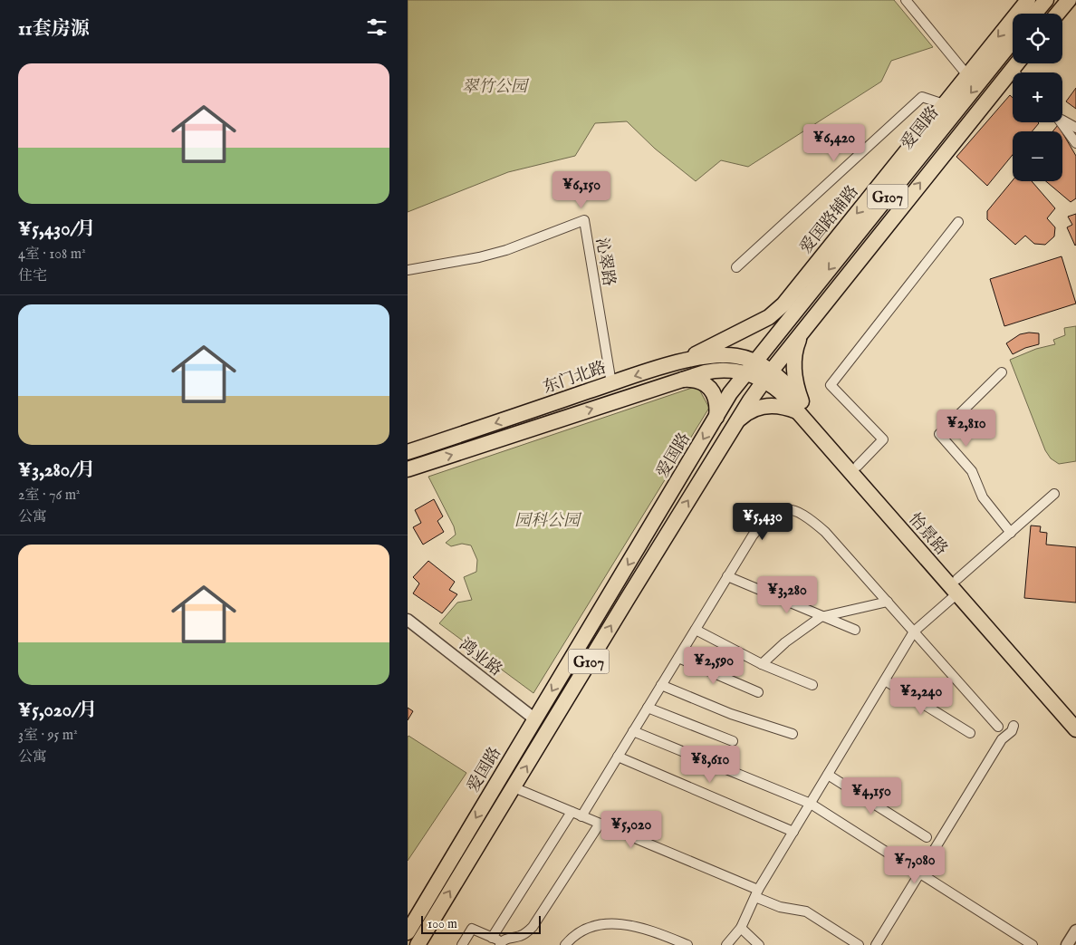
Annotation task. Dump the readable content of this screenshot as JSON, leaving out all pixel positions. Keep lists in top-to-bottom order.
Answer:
{
  "streets": {
    "main road": [
      "爱国路",
      "G107",
      "爱国路辅路",
      "东门北路",
      "怡景路"
    ],
    "street": ["沁翠路", "鸿业路"]
  },
  "crossings": [
    ["爱国路", "东门北路"],
    ["爱国路", "怡景路"],
    ["爱国路", "鸿业路"],
    ["G107", "怡景路"],
    ["爱国路辅路", "东门北路"],
    ["沁翠路", "东门北路"],
    ["东门北路", "怡景路"]
  ],
  "parks": ["翠竹公园", "园科公园"],
  "scale_bar": "100 m",
  "page": {
    "heading": "11套房源",
    "map_buttons": ["+", "−"],
    "list": [
      {
        "name": "¥5,430/月",
        "note": "4室 · 108 m² · 住宅"
      },
      {
        "name": "¥3,280/月",
        "note": "2室 · 76 m² · 公寓"
      },
      {
        "name": "¥5,020/月",
        "note": "3室 · 95 m² · 公寓"
      }
    ],
    "price": [
      "¥6,420",
      "¥6,150",
      "¥2,810",
      "¥5,430",
      "¥3,280",
      "¥2,590",
      "¥2,240",
      "¥8,610",
      "¥4,150",
      "¥5,020",
      "¥7,080"
    ],
    "scale": "100 m"
  }
}
